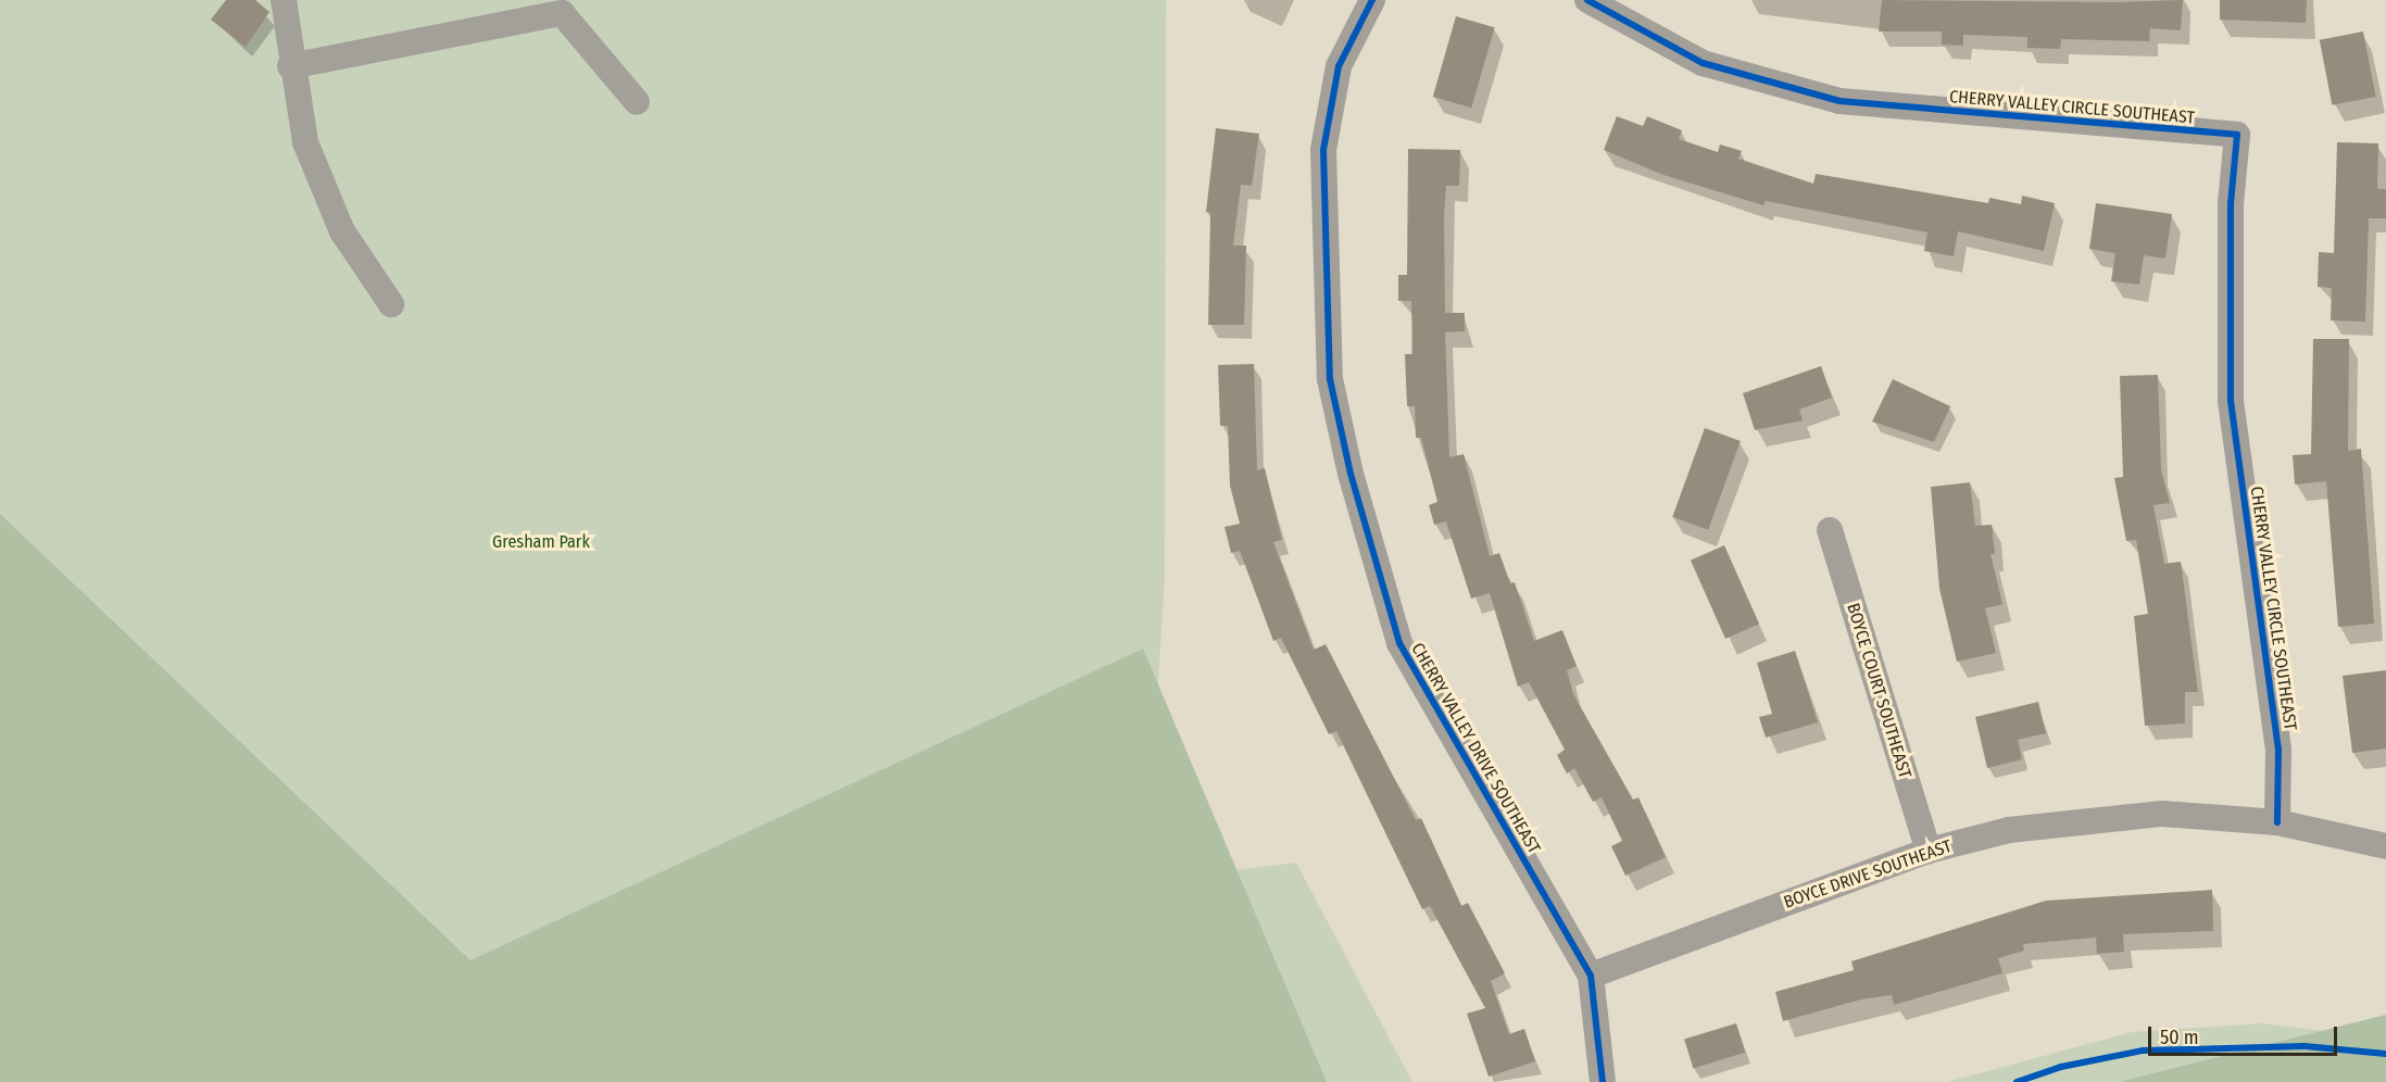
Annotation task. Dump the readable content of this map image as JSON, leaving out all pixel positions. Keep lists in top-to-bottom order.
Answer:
{
  "streets": {
    "street": [
      "CHERRY VALLEY CIRCLE SOUTHEAST",
      "BOYCE COURT SOUTHEAST",
      "CHERRY VALLEY DRIVE SOUTHEAST",
      "BOYCE DRIVE SOUTHEAST"
    ]
  },
  "crossings": [
    ["CHERRY VALLEY CIRCLE SOUTHEAST", "BOYCE DRIVE SOUTHEAST"],
    ["BOYCE COURT SOUTHEAST", "BOYCE DRIVE SOUTHEAST"],
    ["CHERRY VALLEY DRIVE SOUTHEAST", "BOYCE DRIVE SOUTHEAST"]
  ],
  "parks": ["Gresham Park"],
  "scale_bar": "50 m"
}
